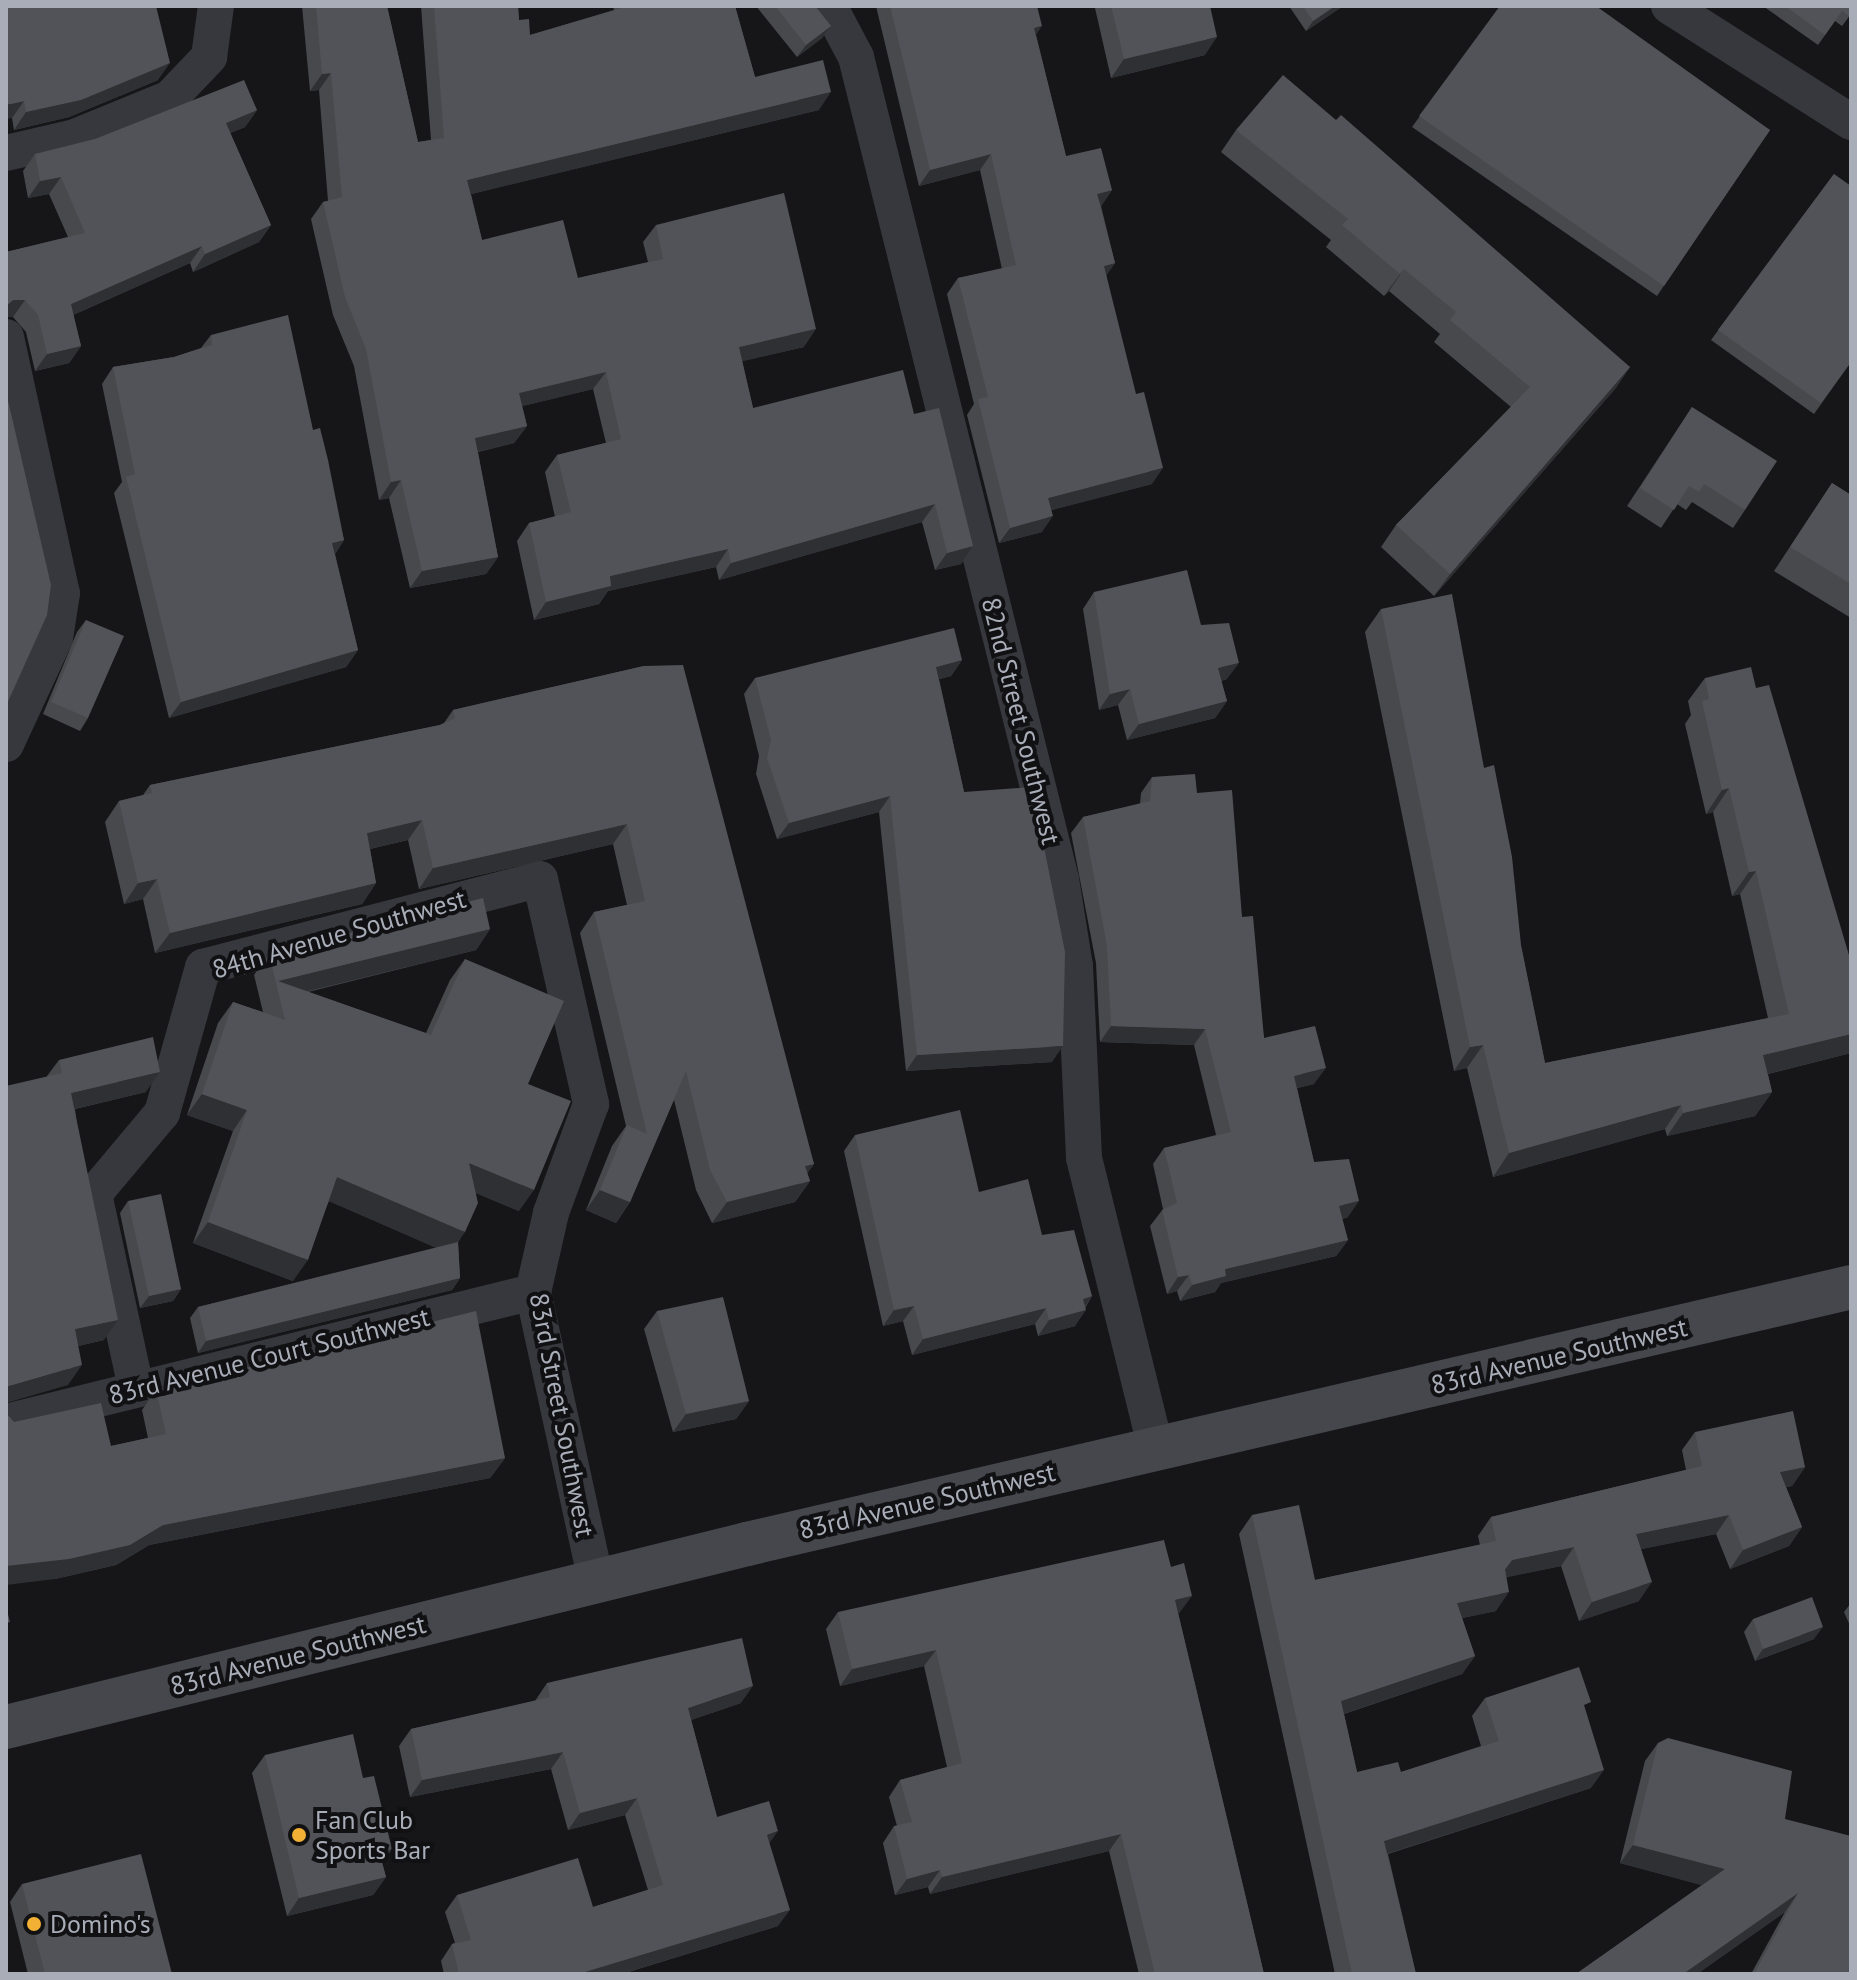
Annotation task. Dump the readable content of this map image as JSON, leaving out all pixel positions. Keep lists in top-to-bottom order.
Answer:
{
  "streets": {
    "street": [
      "82nd Street Southwest",
      "84th Avenue Southwest",
      "83rd Avenue Court Southwest",
      "83rd Avenue Southwest",
      "83rd Street Southwest"
    ]
  },
  "crossings": [
    ["82nd Street Southwest", "83rd Avenue Southwest"],
    ["84th Avenue Southwest", "83rd Avenue Court Southwest"],
    ["84th Avenue Southwest", "83rd Street Southwest"],
    ["83rd Avenue Court Southwest", "83rd Street Southwest"],
    ["83rd Avenue Southwest", "83rd Street Southwest"]
  ],
  "places": ["Fan Club Sports Bar", "Domino's"]
}
